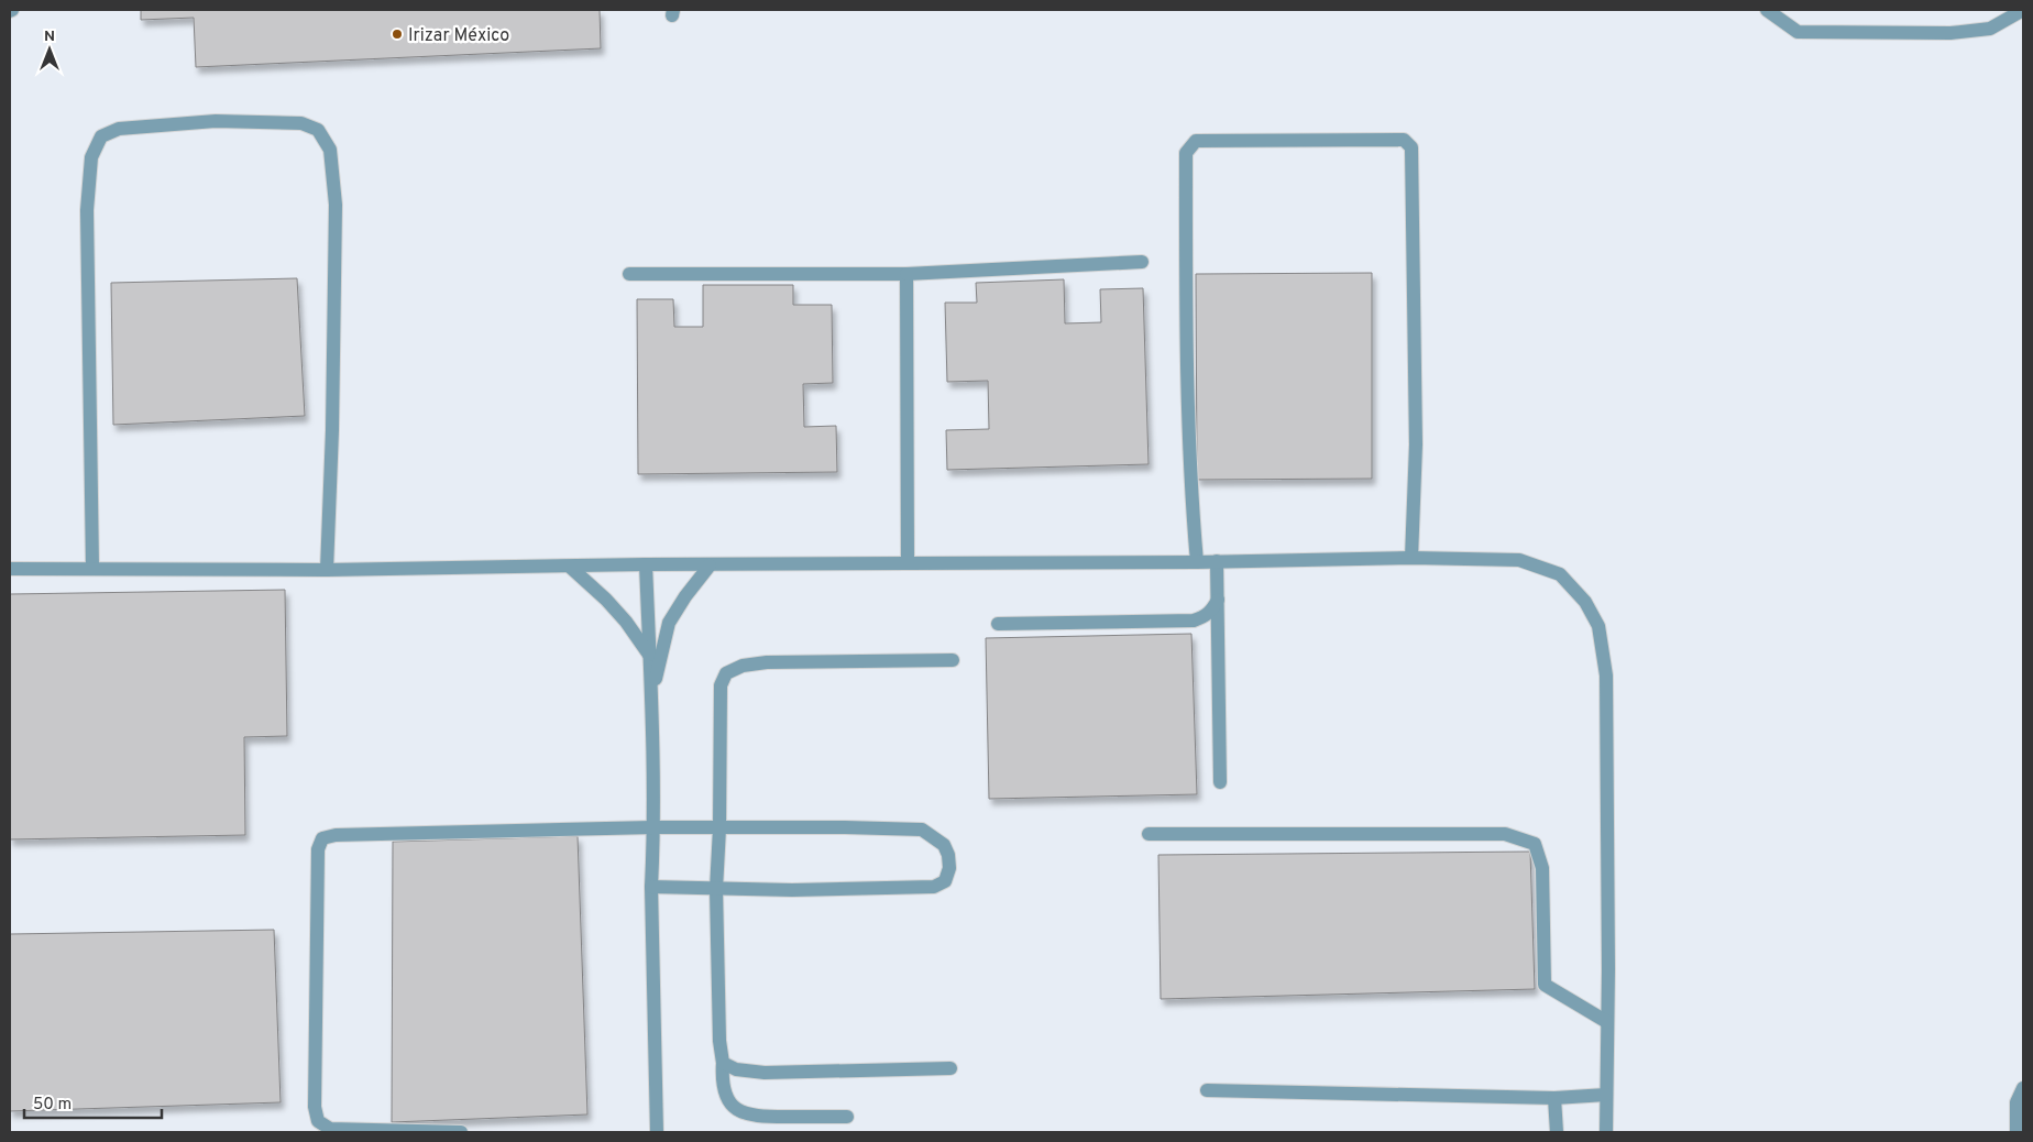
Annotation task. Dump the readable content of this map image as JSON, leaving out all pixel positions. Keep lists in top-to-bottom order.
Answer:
{
  "places": ["Irizar México"],
  "scale_bar": "50 m",
  "north": "top"
}
